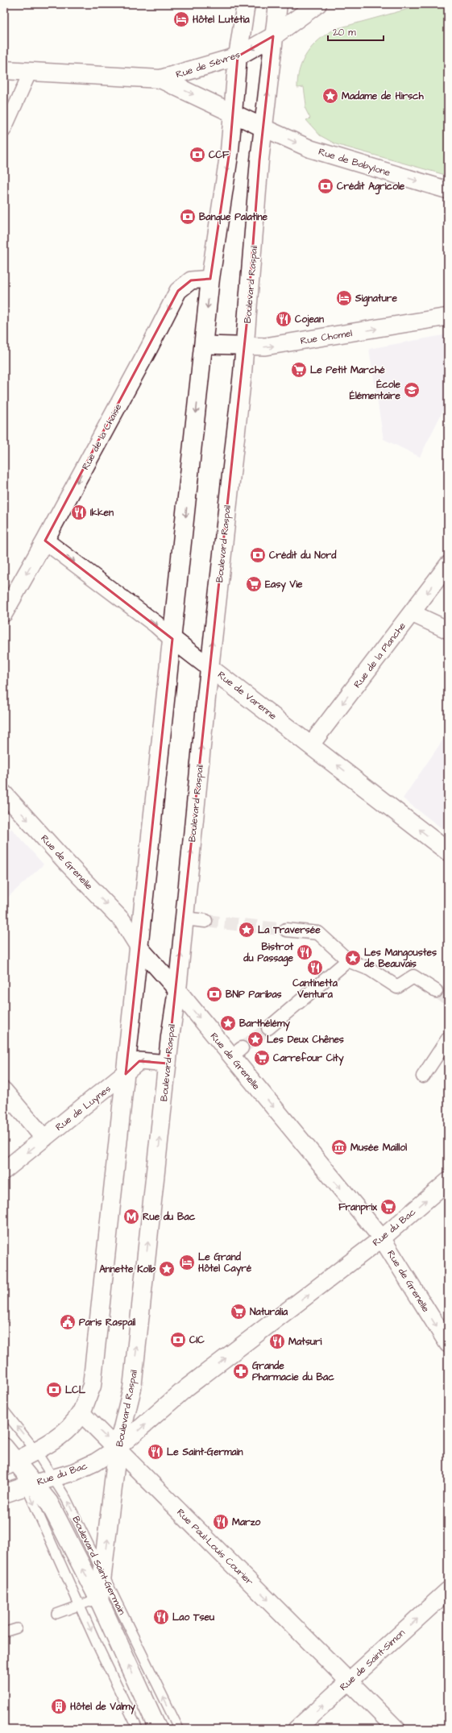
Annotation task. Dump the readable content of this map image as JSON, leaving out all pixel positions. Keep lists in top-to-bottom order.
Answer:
{
  "streets": {
    "main road": [
      "Rue de Sèvres",
      "Boulevard Raspail",
      "Rue de Varenne",
      "Rue du Bac",
      "Boulevard Saint-Germain"
    ],
    "street": [
      "Rue de Babylone",
      "Rue Chomel",
      "Rue de la Chaise",
      "Rue de la Planche",
      "Rue de Grenelle",
      "Rue de Luynes",
      "Rue Paul-Louis Courier",
      "Rue de Saint-Simon"
    ]
  },
  "crossings": [
    ["Rue de Sèvres", "Rue de Babylone"],
    ["Rue de Sèvres", "Boulevard Raspail"],
    ["Rue de Babylone", "Boulevard Raspail"],
    ["Boulevard Raspail", "Rue Chomel"],
    ["Boulevard Raspail", "Rue de Varenne"],
    ["Boulevard Raspail", "Rue de Grenelle"],
    ["Boulevard Raspail", "Rue de Luynes"],
    ["Boulevard Raspail", "Rue du Bac"],
    ["Boulevard Raspail", "Rue Paul-Louis Courier"],
    ["Boulevard Raspail", "Boulevard Saint-Germain"],
    ["Rue de la Chaise", "Rue de Varenne"],
    ["Rue de la Planche", "Rue de Varenne"],
    ["Rue de Grenelle", "Rue du Bac"],
    ["Rue du Bac", "Rue Paul-Louis Courier"],
    ["Rue du Bac", "Boulevard Saint-Germain"],
    ["Rue Paul-Louis Courier", "Rue de Saint-Simon"]
  ],
  "one_way": [
    "Rue de Babylone",
    "Rue Chomel",
    "Rue de la Chaise",
    "Rue de la Planche",
    "Rue de Grenelle",
    "Rue de Luynes",
    "Rue du Bac",
    "Rue Paul-Louis Courier",
    "Rue de Saint-Simon"
  ],
  "places": {
    "hotel": ["Hôtel Lutétia", "Signature", "Le Grand Hôtel Cayré"],
    "place": [
      "Madame de Hirsch",
      "La Traversée",
      "Les Mangoustes de Beauvais",
      "Barthélémy",
      "Les Deux Chênes",
      "Annette Kolb"
    ],
    "bank": [
      "CCF",
      "Crédit Agricole",
      "Banque Palatine",
      "Crédit du Nord",
      "BNP Paribas",
      "CIC",
      "LCL"
    ],
    "restaurant": [
      "Cojean",
      "Ikken",
      "Bistrot du Passage",
      "Cantinetta Ventura",
      "Matsuri",
      "Le Saint-Germain",
      "Marzo",
      "Lao Tseu"
    ],
    "supermarket": [
      "Le Petit Marché",
      "Easy Vie",
      "Carrefour City",
      "Franprix",
      "Naturalia"
    ],
    "school or university": ["École Élémentaire"],
    "museum": ["Musée Maillol"],
    "metro station": ["Rue du Bac"],
    "public building": ["Paris Raspail"],
    "pharmacy": ["Grande Pharmacie du Bac"],
    "building": ["Hôtel de Valmy"]
  },
  "scale_bar": "20 m"
}
